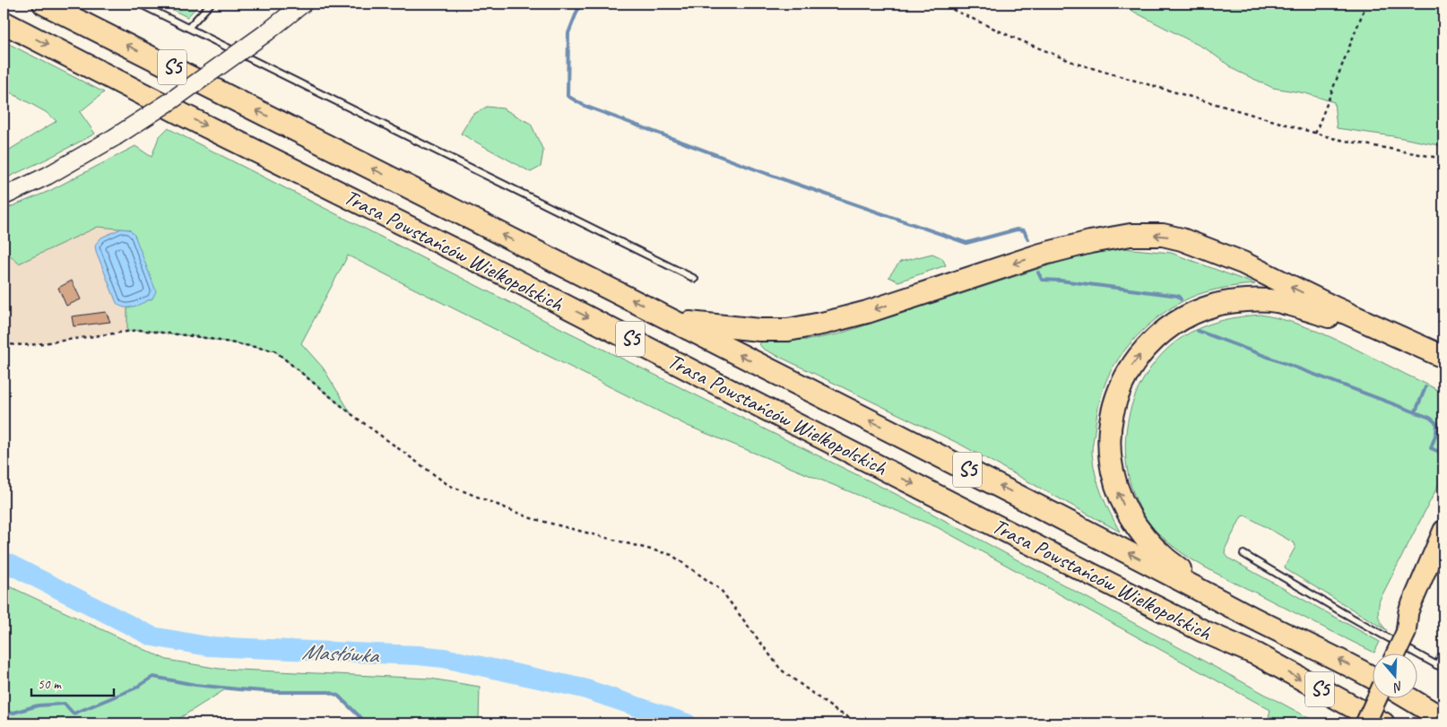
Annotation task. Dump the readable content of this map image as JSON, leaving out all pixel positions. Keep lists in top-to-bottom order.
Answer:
{
  "streets": {
    "highway": ["S5", "Trasa Powstańców Wielkopolskich"]
  },
  "water": ["Masłówka"],
  "scale_bar": "50 m",
  "north": "bottom"
}
